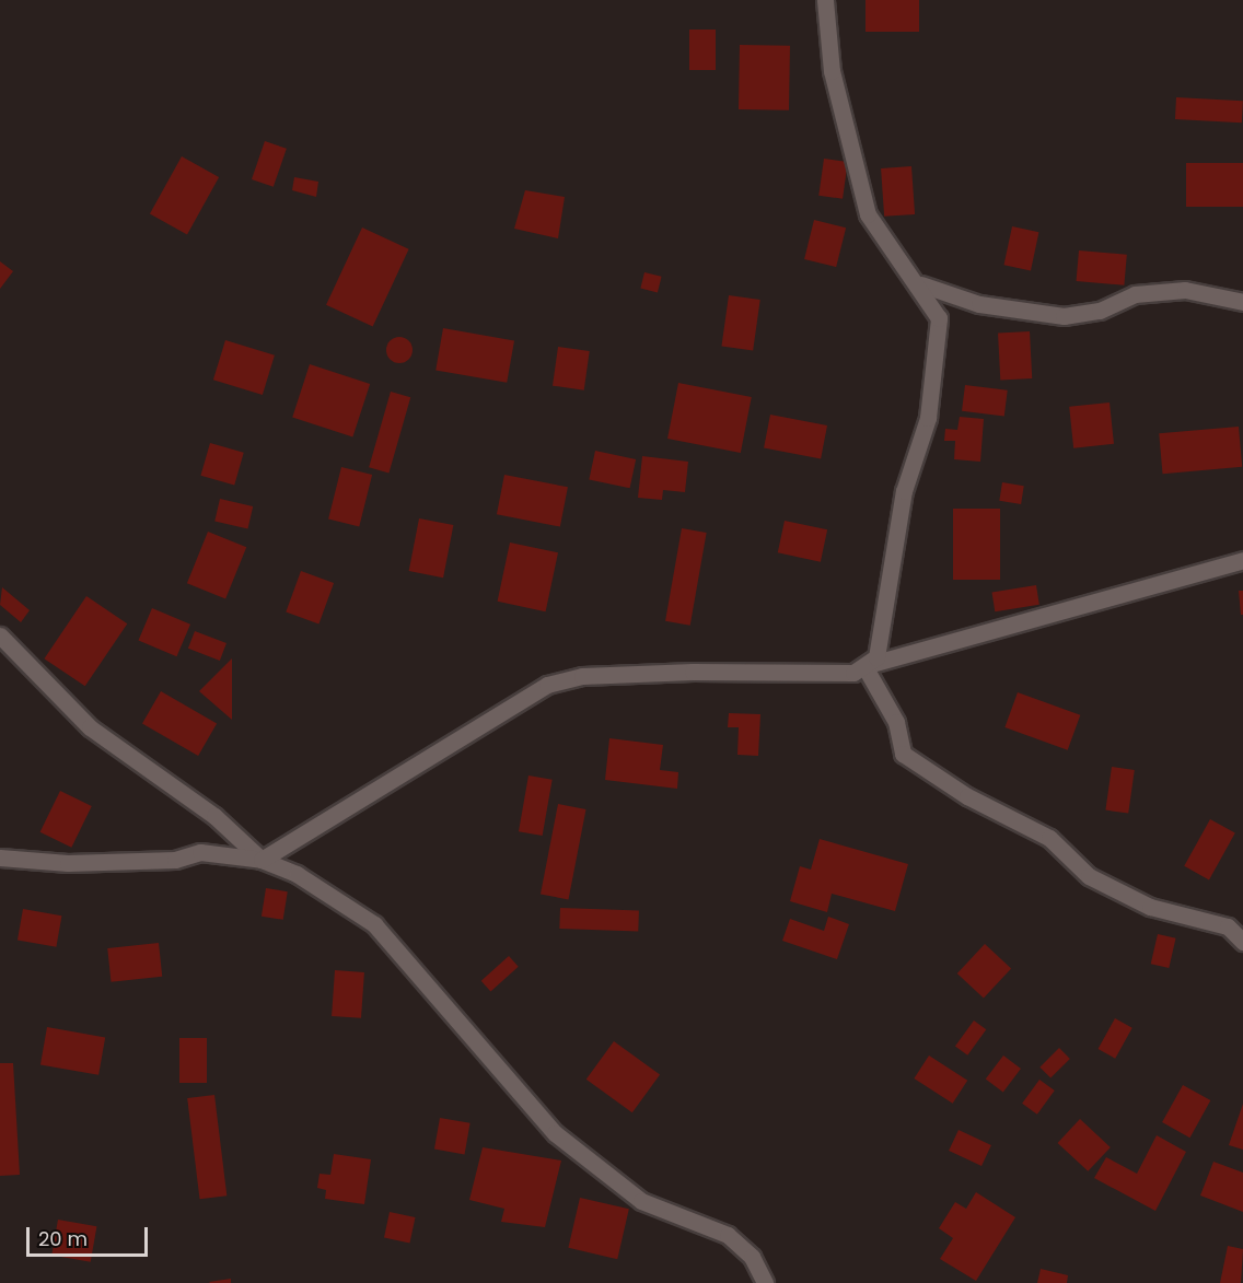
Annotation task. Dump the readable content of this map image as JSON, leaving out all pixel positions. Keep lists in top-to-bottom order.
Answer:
{
  "scale_bar": "20 m"
}
